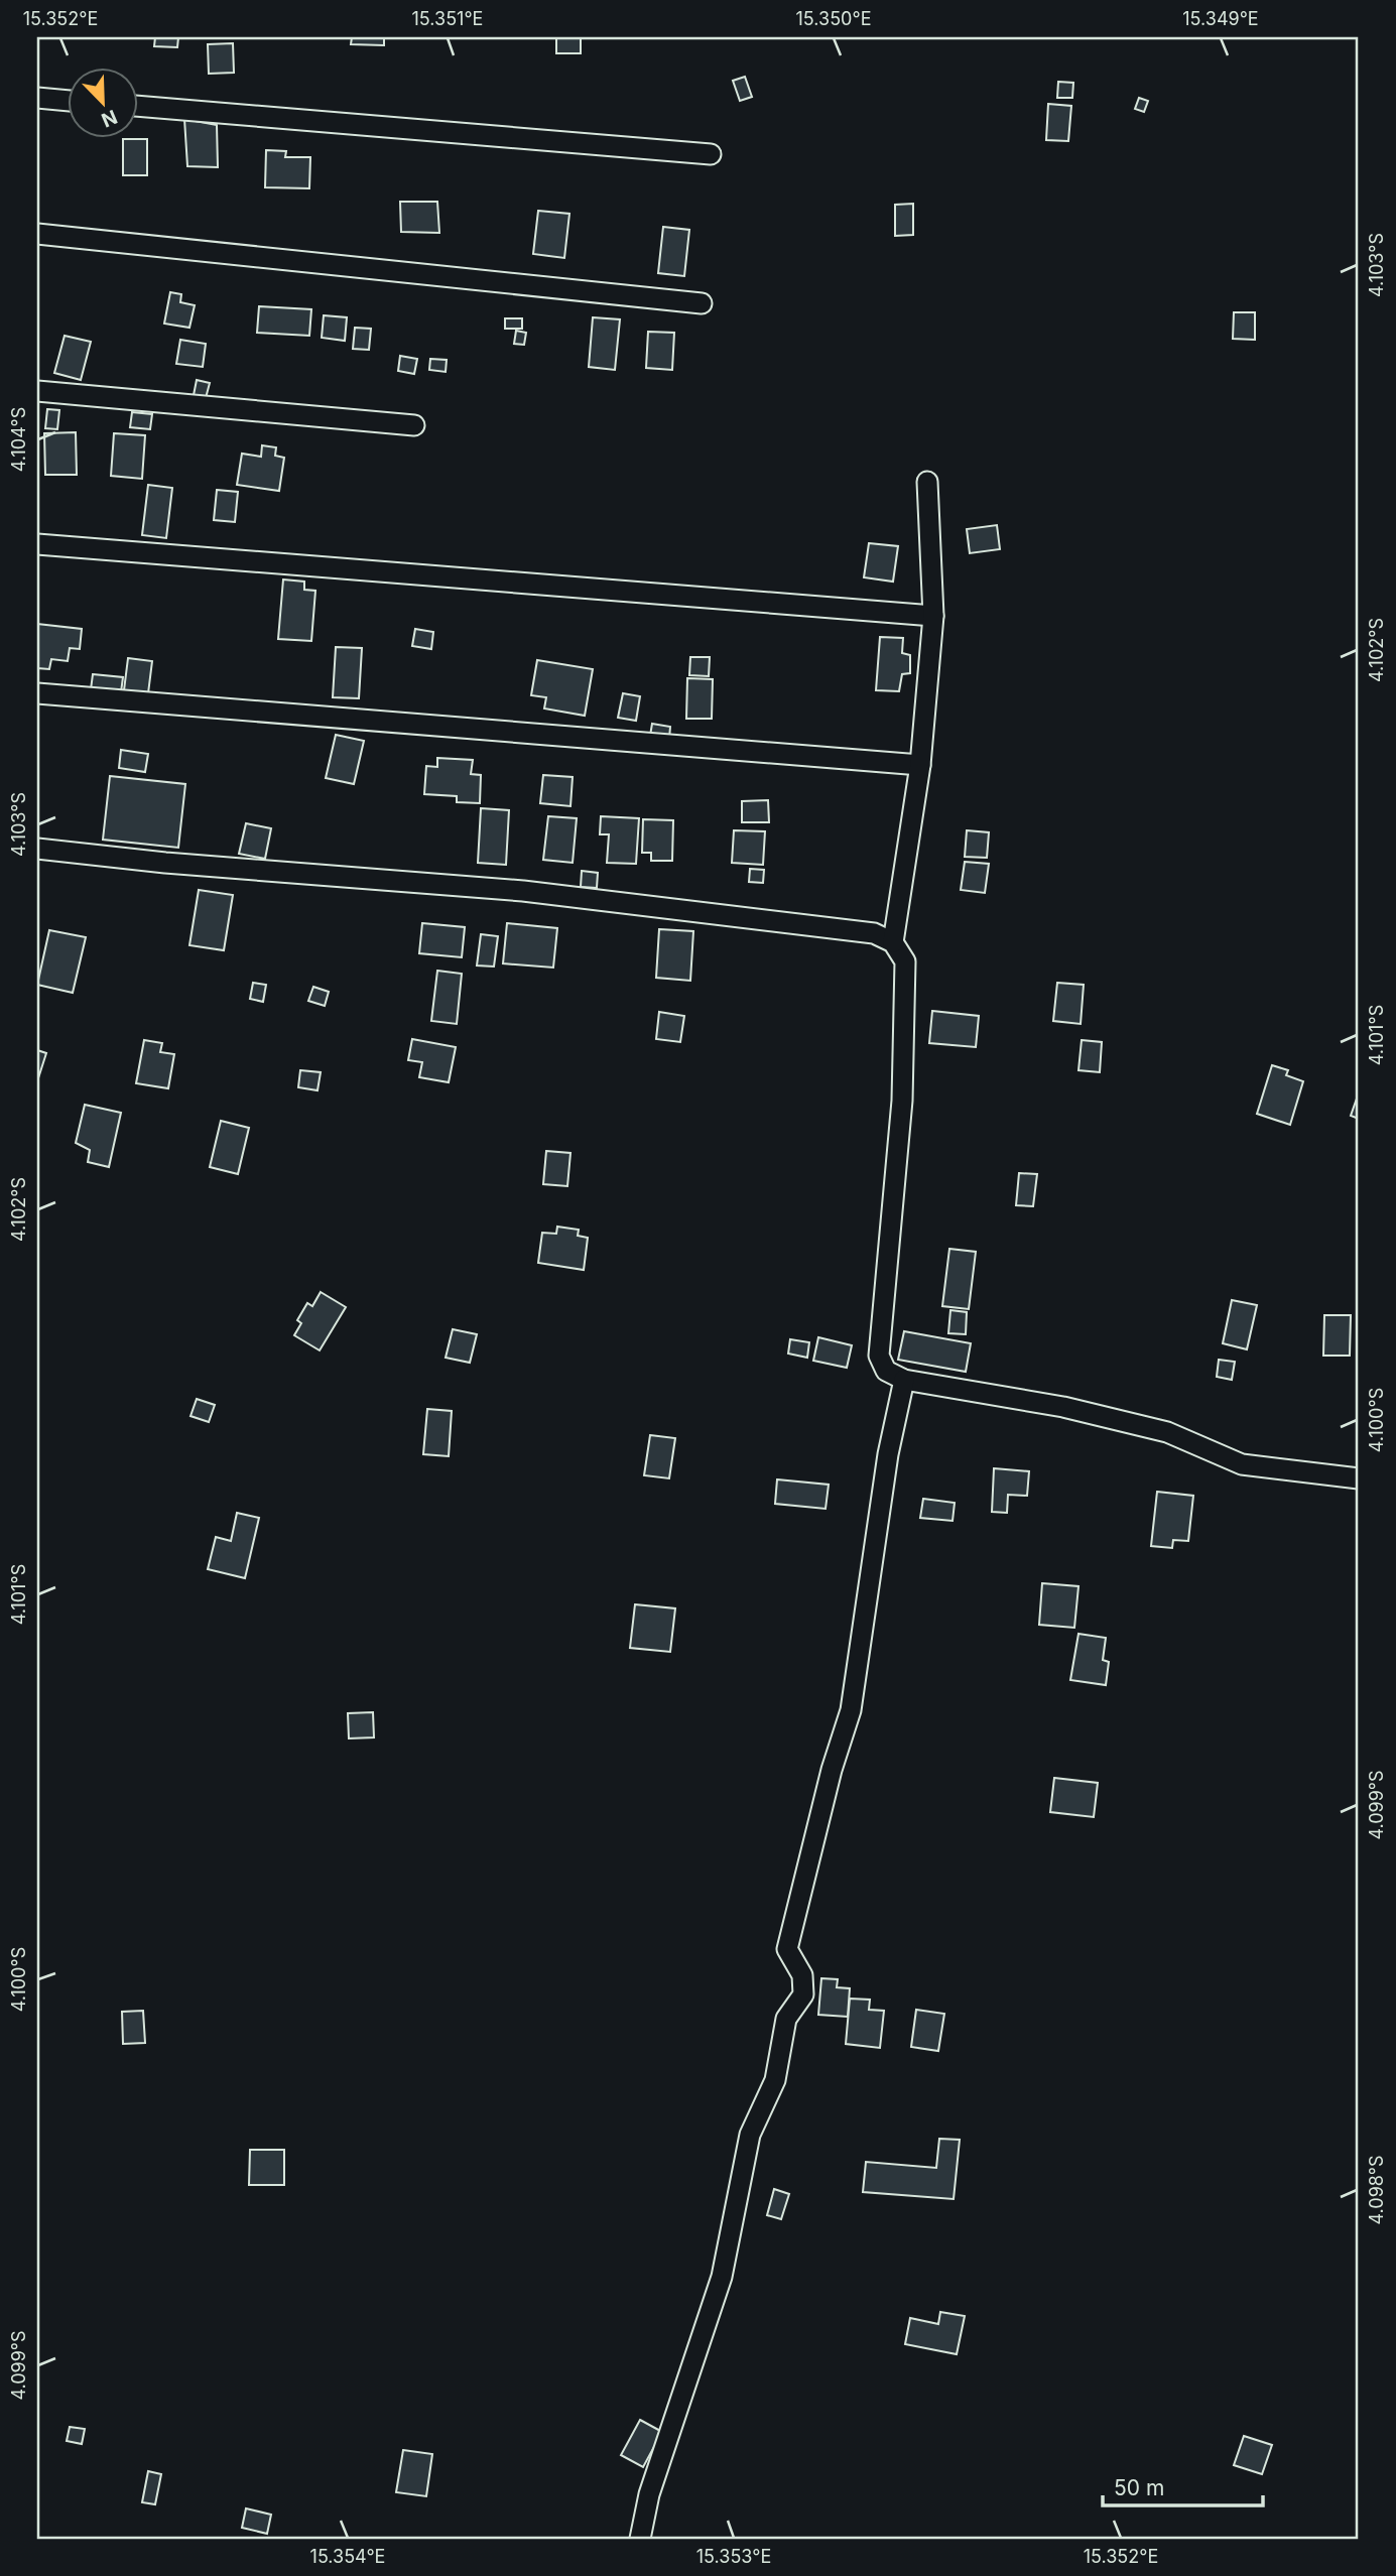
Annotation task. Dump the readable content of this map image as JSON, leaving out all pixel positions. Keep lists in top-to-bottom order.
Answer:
{
  "scale_bar": "50 m",
  "north": "bottom right",
  "coordinates": [
    "15.352°E",
    "15.351°E",
    "15.350°E",
    "15.349°E",
    "4.103°S",
    "4.104°S",
    "4.102°S",
    "4.101°S",
    "4.100°S",
    "4.099°S",
    "4.098°S",
    "15.354°E",
    "15.353°E"
  ]
}
